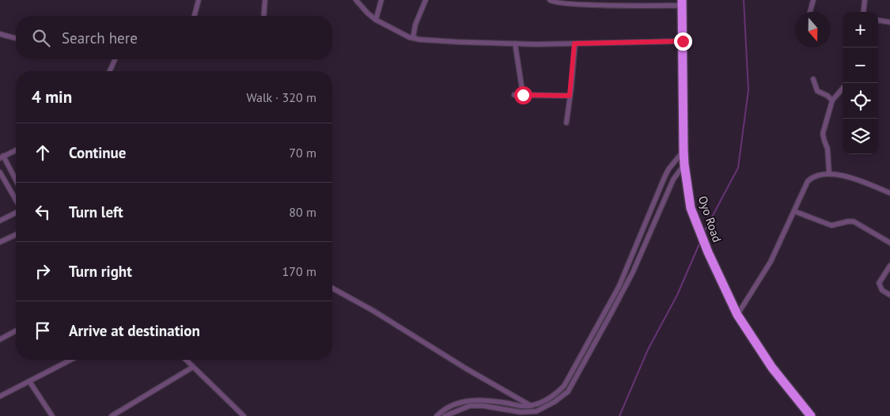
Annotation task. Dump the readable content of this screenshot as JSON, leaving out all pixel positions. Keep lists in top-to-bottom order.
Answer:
{
  "streets": {
    "highway": ["Oyo Road"]
  },
  "north": "bottom",
  "page": {
    "map_buttons": ["+", "−"],
    "search": "Search here",
    "heading": ["4 min", "Walk · 320 m"],
    "list": [
      ["Continue", "70 m"],
      ["Turn left", "80 m"],
      ["Turn right", "170 m"],
      "Arrive at destination"
    ]
  }
}
